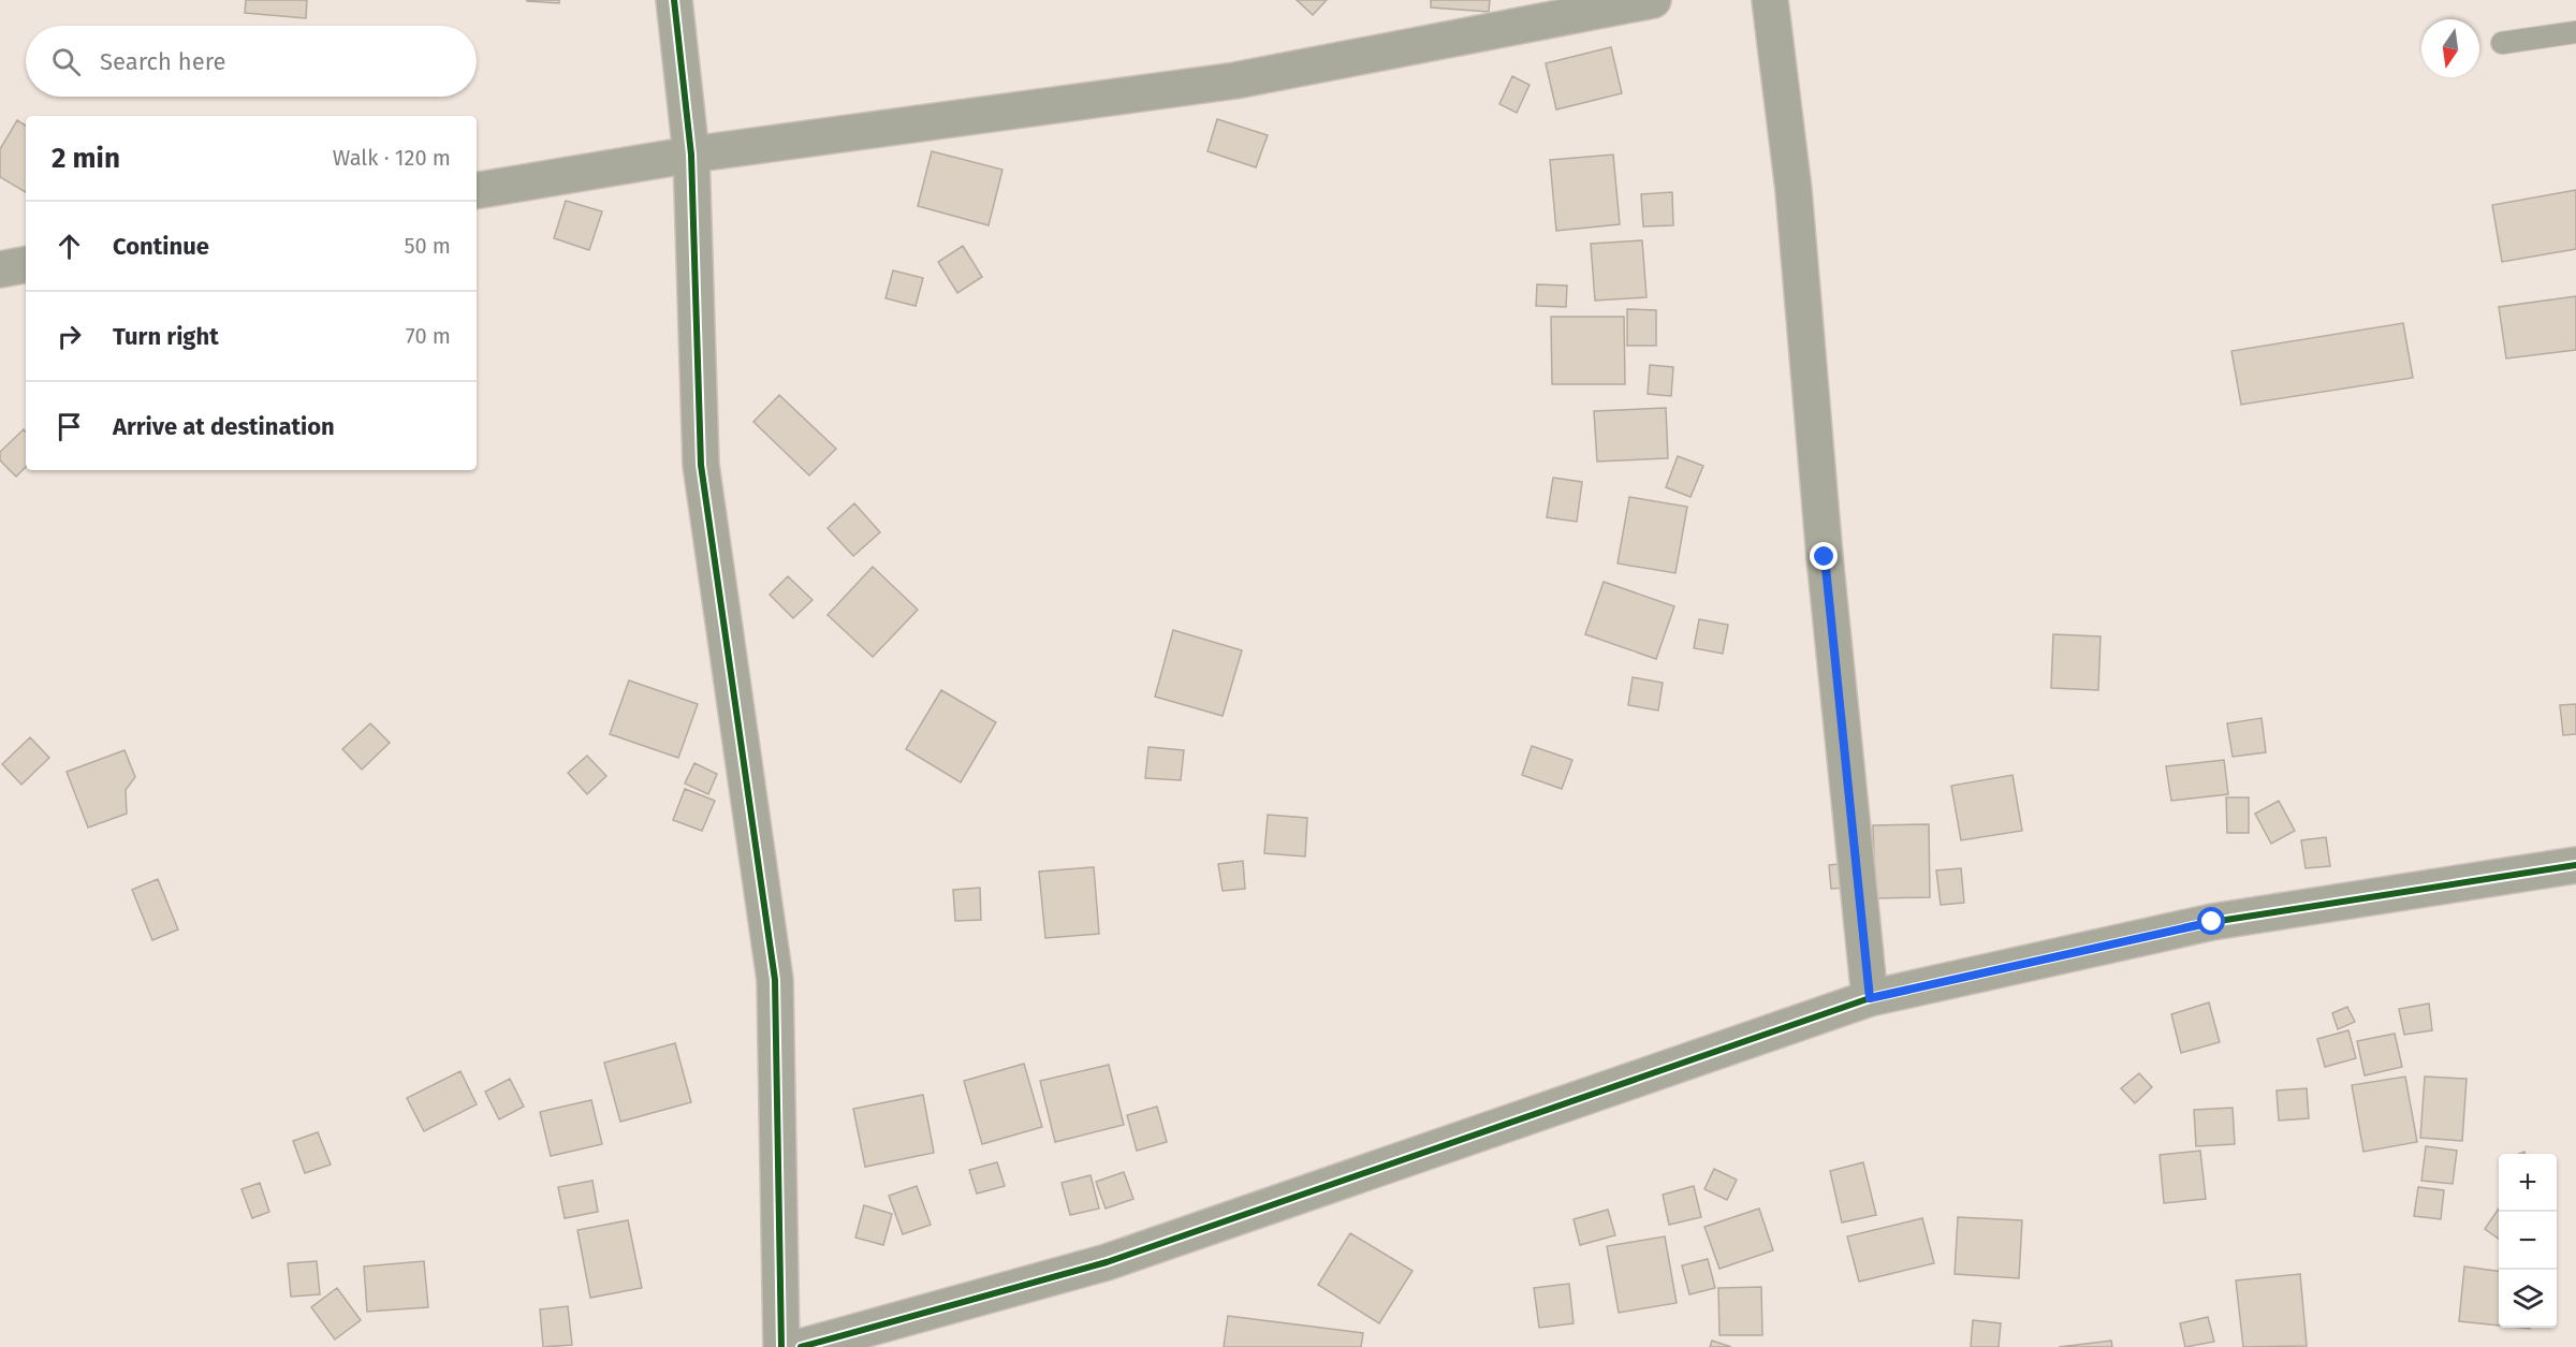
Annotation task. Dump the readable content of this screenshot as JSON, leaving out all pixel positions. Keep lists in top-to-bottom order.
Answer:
{
  "north": "bottom",
  "page": {
    "search": "Search here",
    "heading": ["2 min", "Walk · 120 m"],
    "list": [
      ["Continue", "50 m"],
      ["Turn right", "70 m"],
      "Arrive at destination"
    ],
    "map_buttons": ["+", "−"]
  }
}
